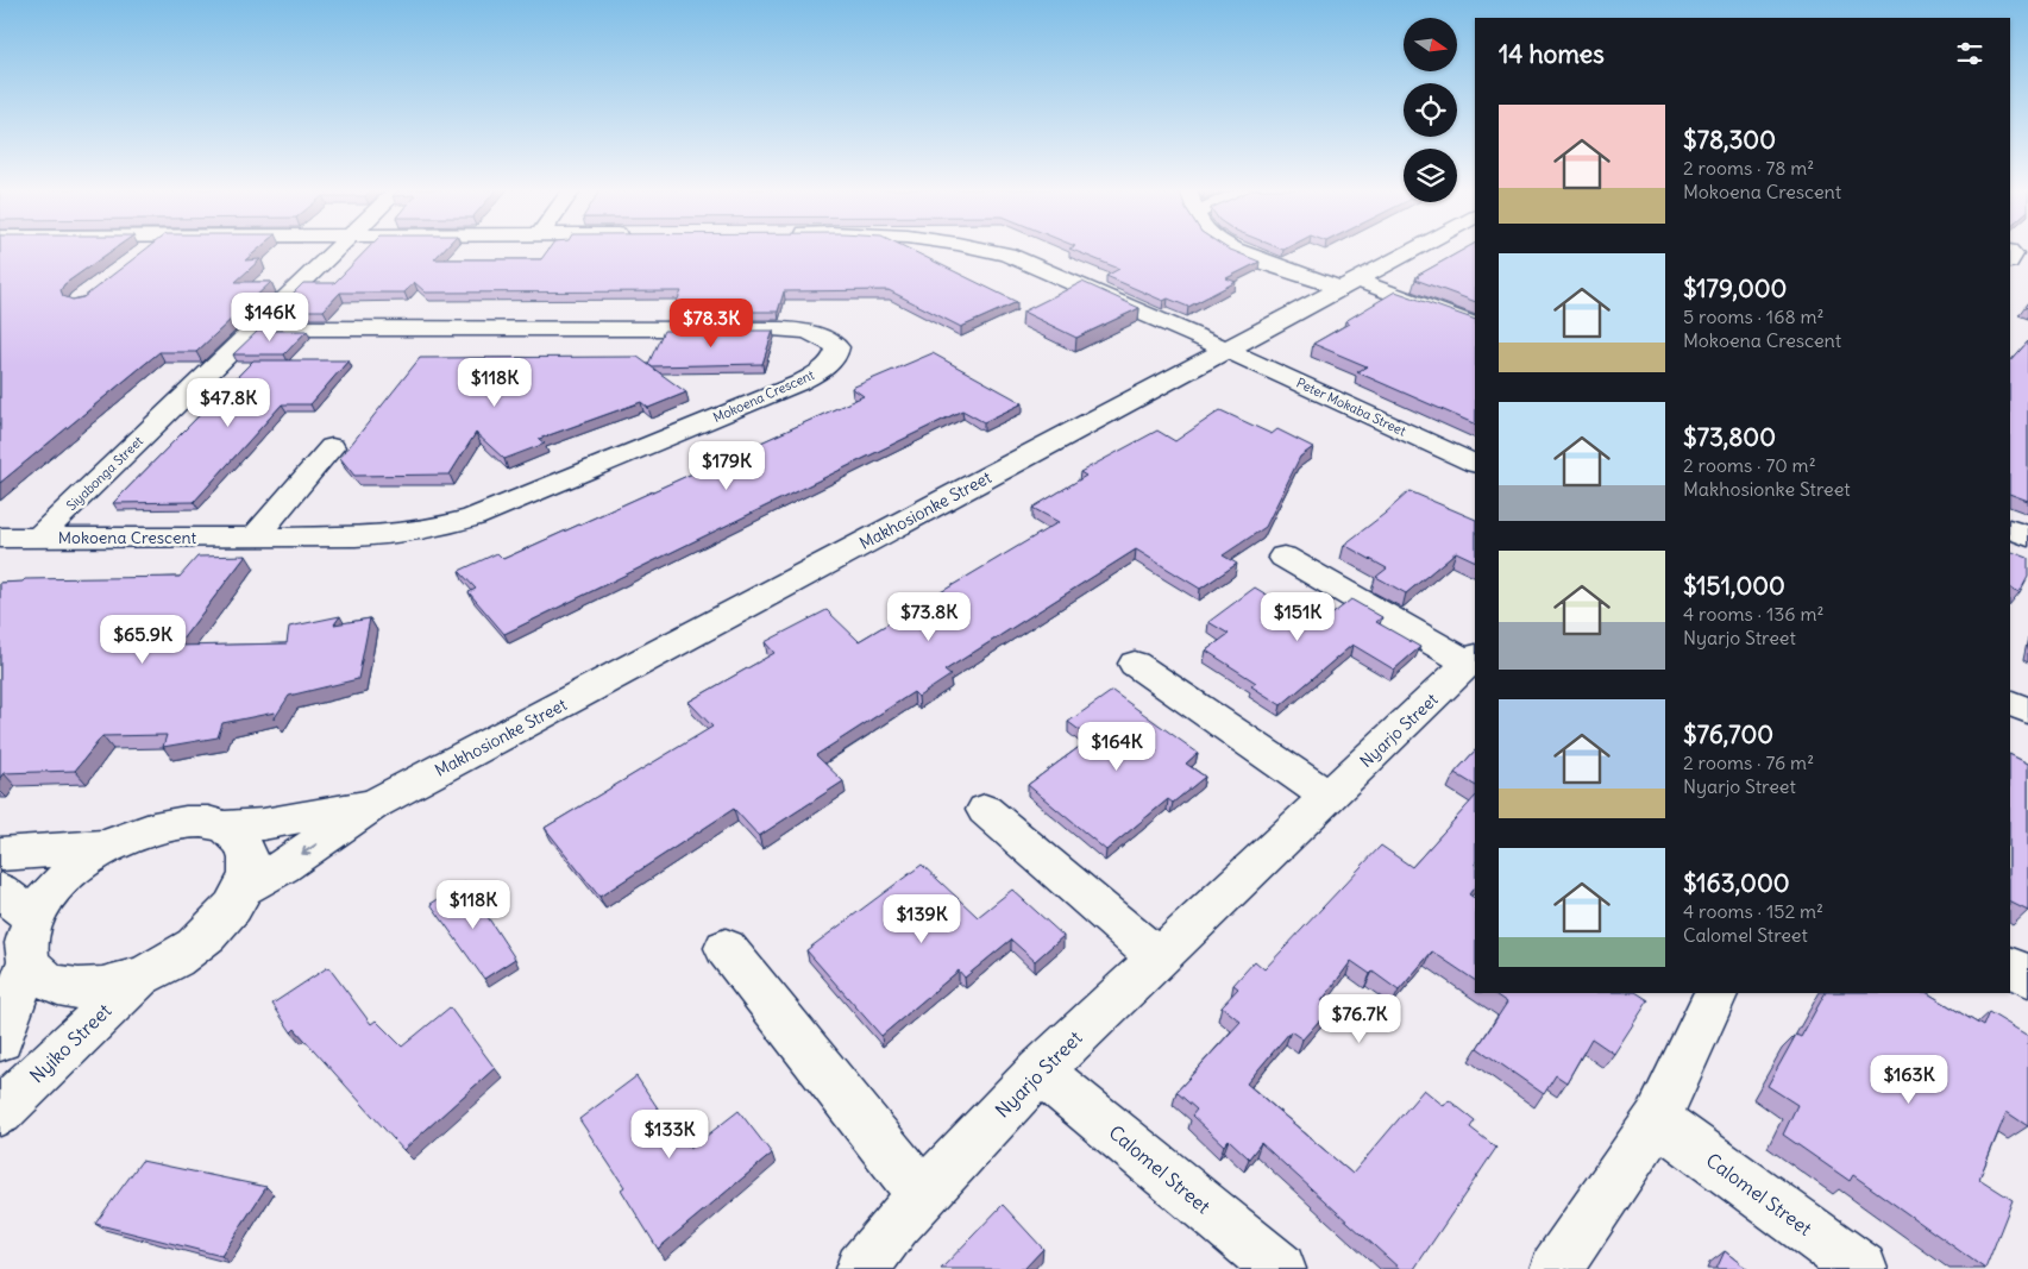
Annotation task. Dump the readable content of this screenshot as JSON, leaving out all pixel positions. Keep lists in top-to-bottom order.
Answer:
{
  "streets": {
    "street": [
      "Mokoena Crescent",
      "Peter Mokaba Street",
      "Siyabonga Street",
      "Makhosionke Street",
      "Nyarjo Street",
      "Nyiko Street",
      "Calomel Street"
    ]
  },
  "crossings": [
    ["Mokoena Crescent", "Siyabonga Street"],
    ["Peter Mokaba Street", "Makhosionke Street"],
    ["Nyarjo Street", "Calomel Street"]
  ],
  "north": "right",
  "page": {
    "heading": "14 homes",
    "list": [
      {
        "name": "$78,300",
        "note": "2 rooms · 78 m² · Mokoena Crescent"
      },
      {
        "name": "$179,000",
        "note": "5 rooms · 168 m² · Mokoena Crescent"
      },
      {
        "name": "$73,800",
        "note": "2 rooms · 70 m² · Makhosionke Street"
      },
      {
        "name": "$151,000",
        "note": "4 rooms · 136 m² · Nyarjo Street"
      },
      {
        "name": "$76,700",
        "note": "2 rooms · 76 m² · Nyarjo Street"
      },
      {
        "name": "$163,000",
        "note": "4 rooms · 152 m² · Calomel Street"
      }
    ],
    "price": [
      "$146K",
      "$78.3K",
      "$118K",
      "$47.8K",
      "$179K",
      "$73.8K",
      "$151K",
      "$65.9K",
      "$164K",
      "$118K",
      "$139K",
      "$76.7K",
      "$163K",
      "$133K"
    ]
  }
}
